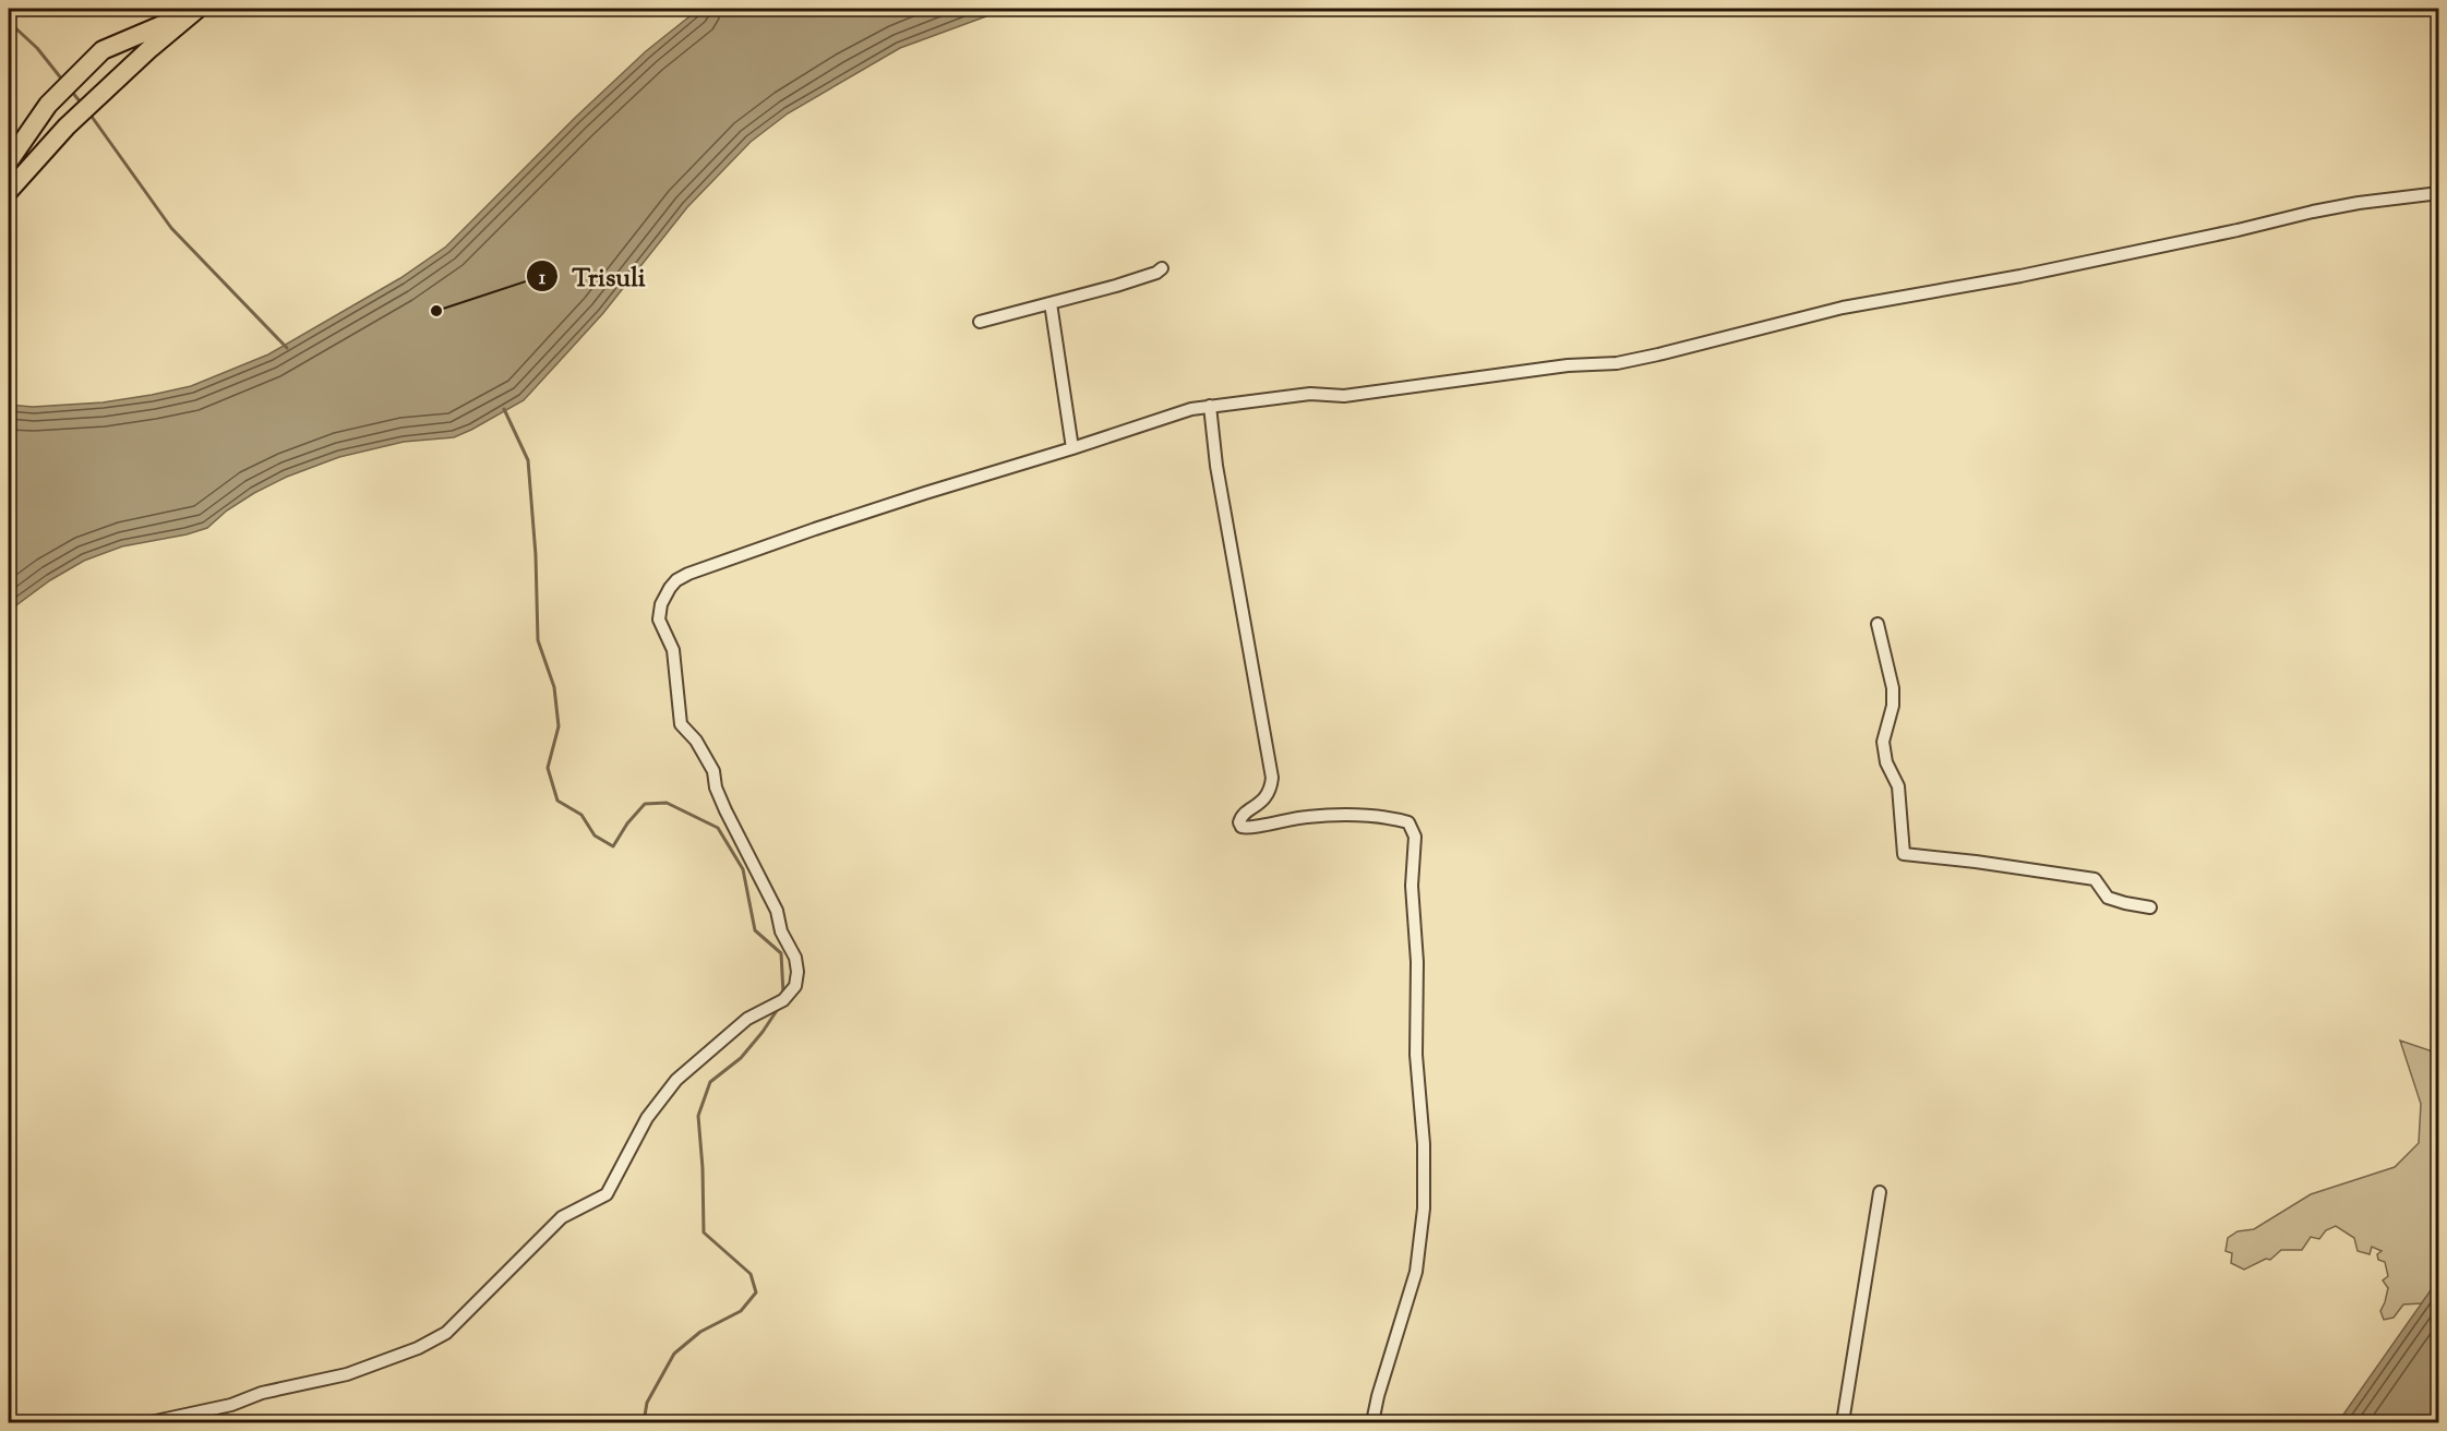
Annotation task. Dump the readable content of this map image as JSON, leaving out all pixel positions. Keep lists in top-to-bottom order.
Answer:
{
  "places": ["Trisuli"]
}
